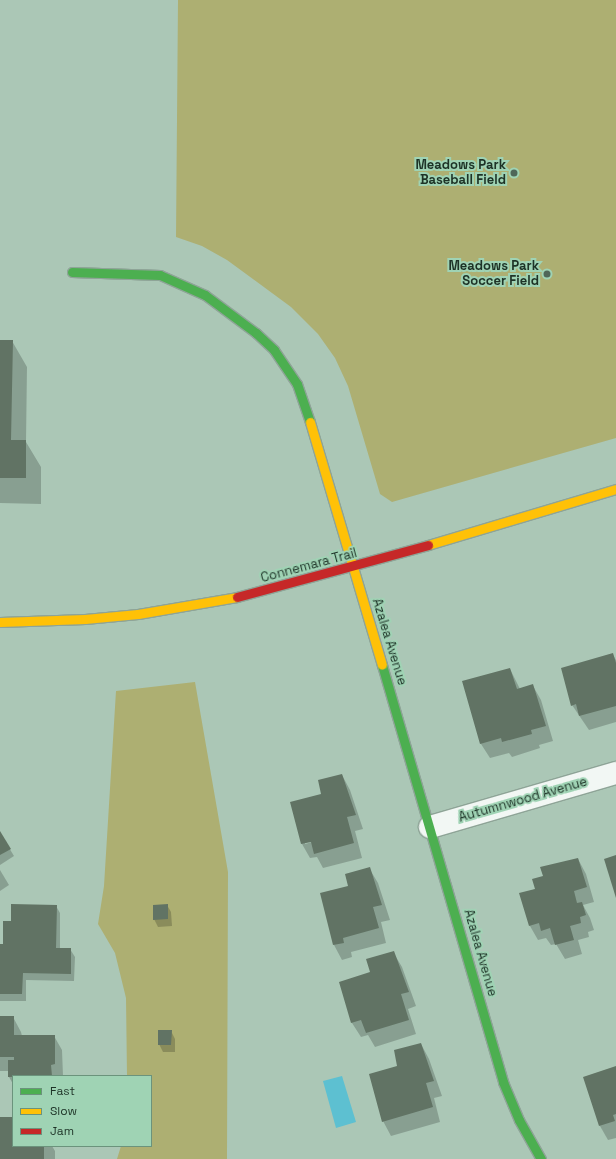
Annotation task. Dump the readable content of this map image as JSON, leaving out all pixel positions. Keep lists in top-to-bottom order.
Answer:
{
  "streets": {
    "street": ["Connemara Trail", "Azalea Avenue", "Autumnwood Avenue"]
  },
  "crossings": [
    ["Connemara Trail", "Azalea Avenue"],
    ["Azalea Avenue", "Autumnwood Avenue"]
  ],
  "places": ["Meadows Park Baseball Field", "Meadows Park Soccer Field"],
  "legend": ["Fast", "Slow", "Jam"]
}
